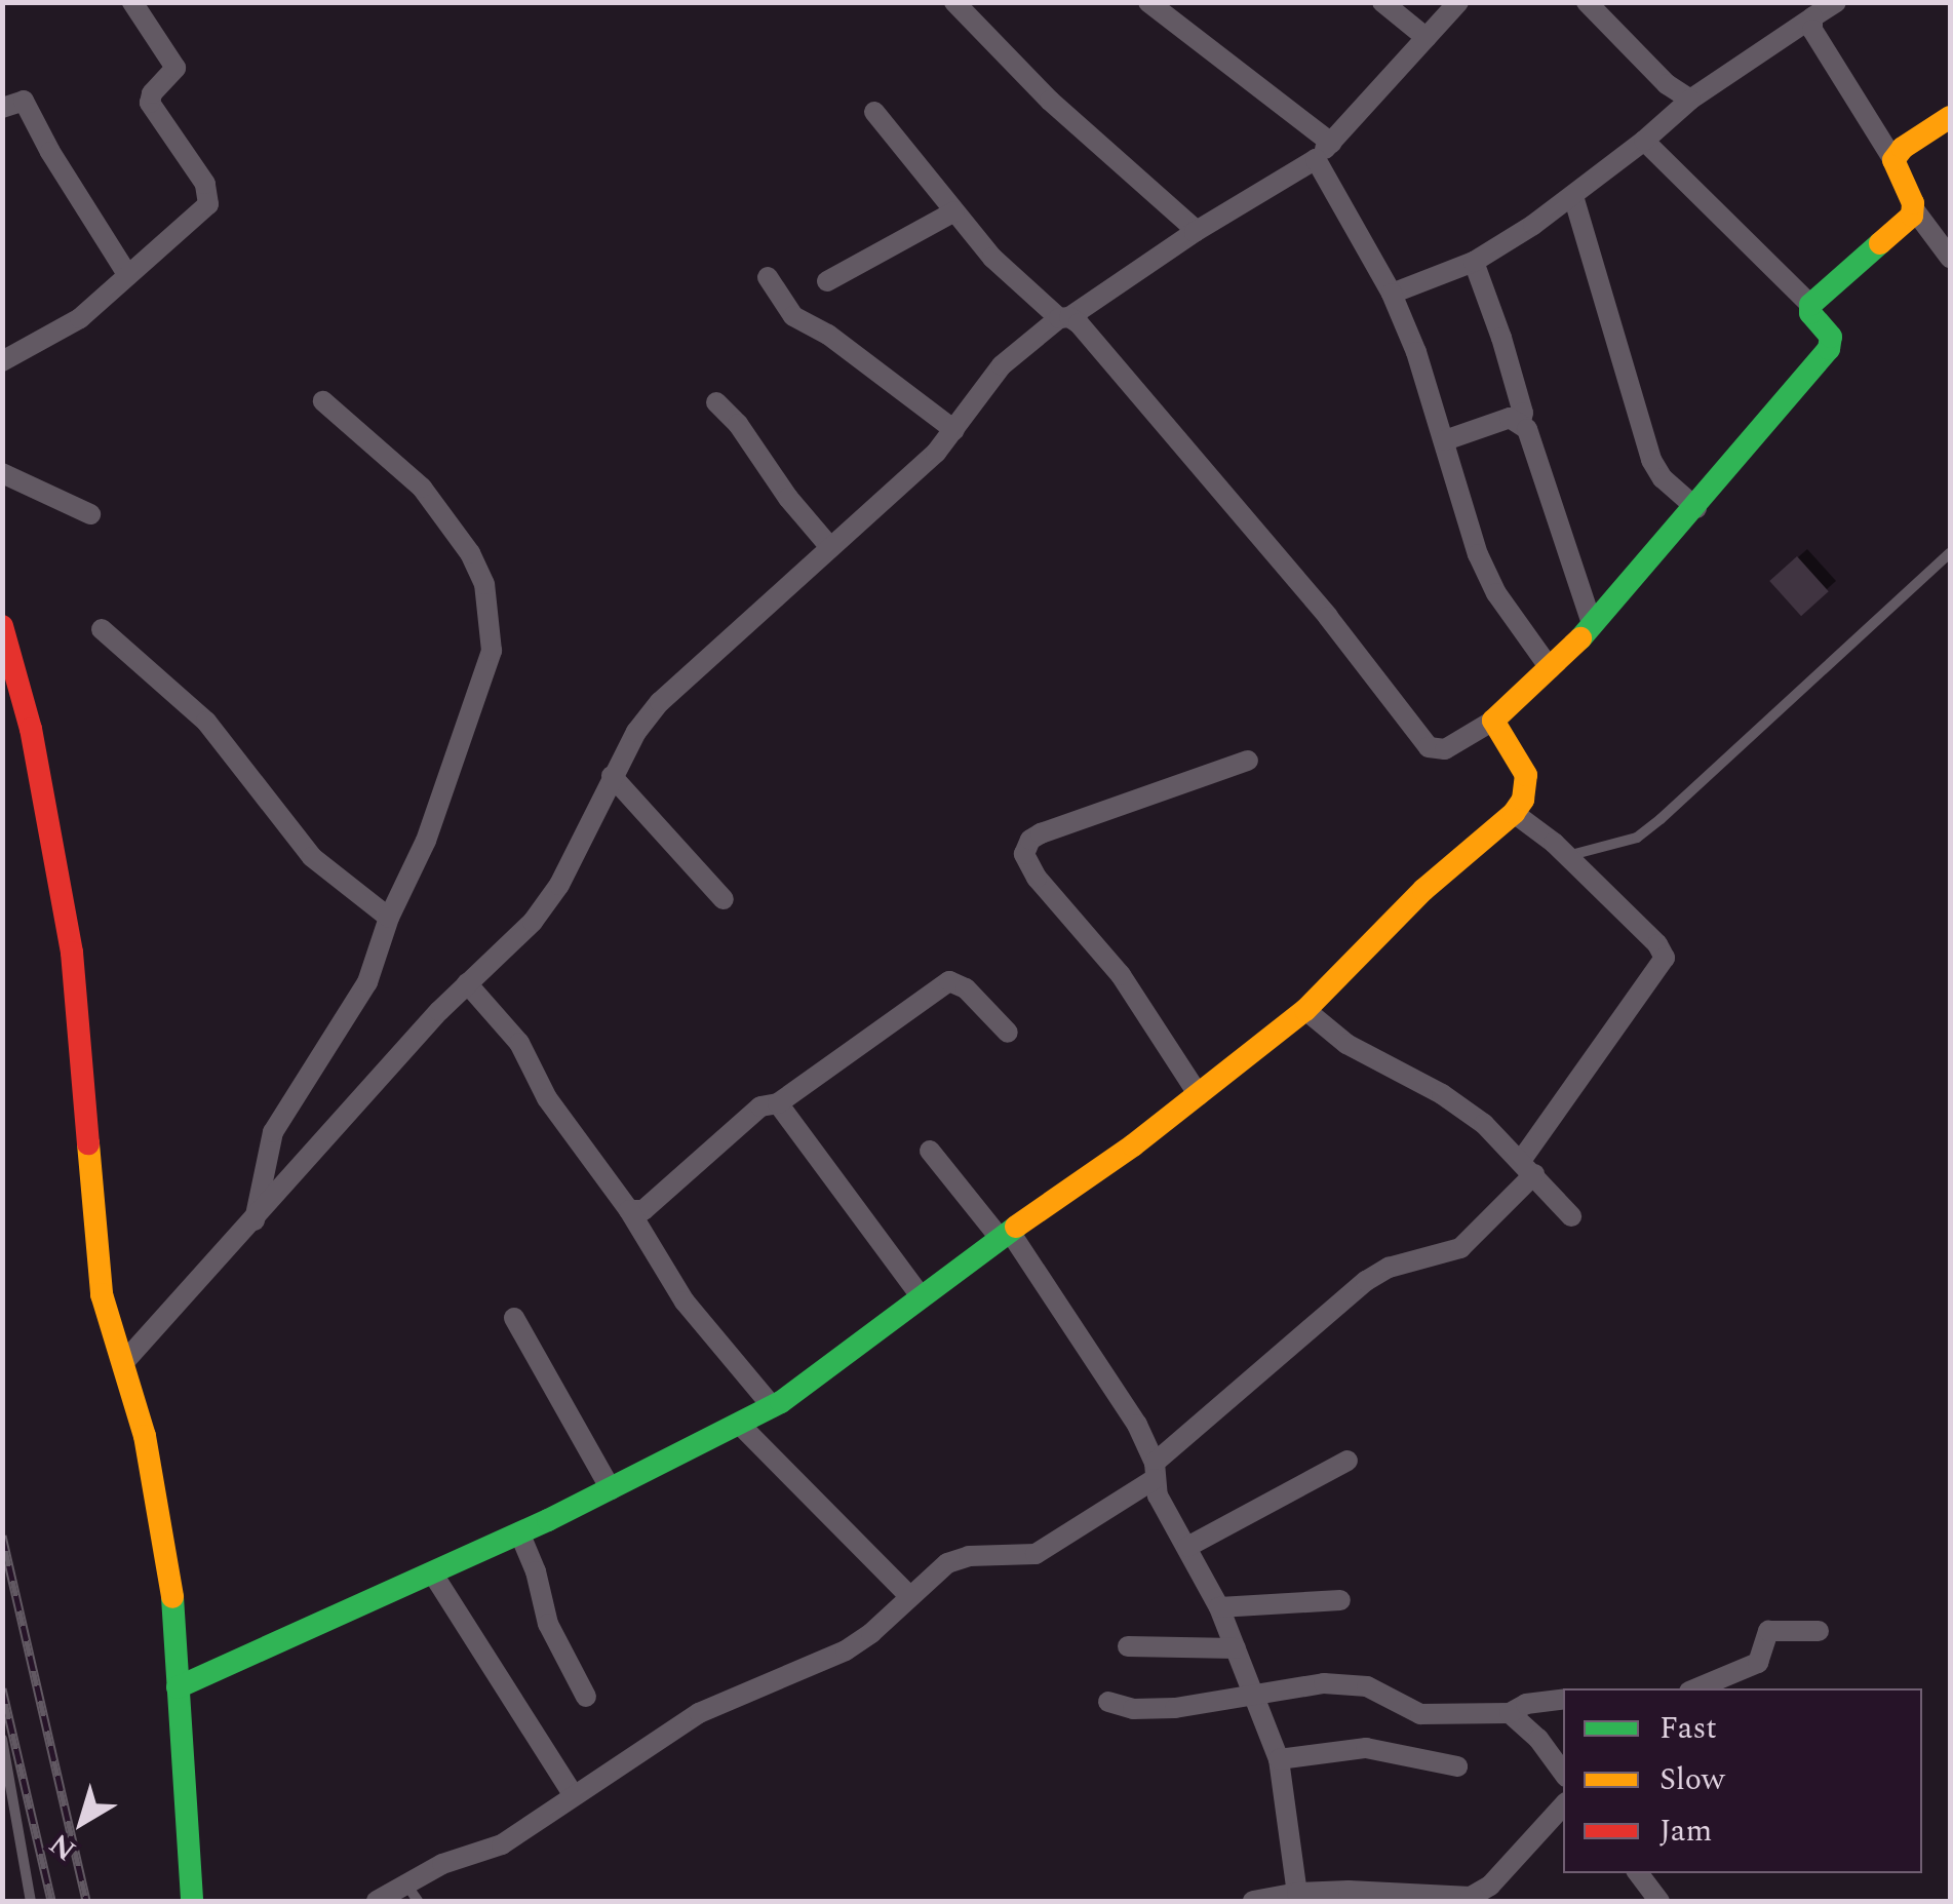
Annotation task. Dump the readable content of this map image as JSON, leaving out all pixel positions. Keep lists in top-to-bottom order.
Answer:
{
  "legend": ["Fast", "Slow", "Jam"],
  "north": "bottom left"
}
